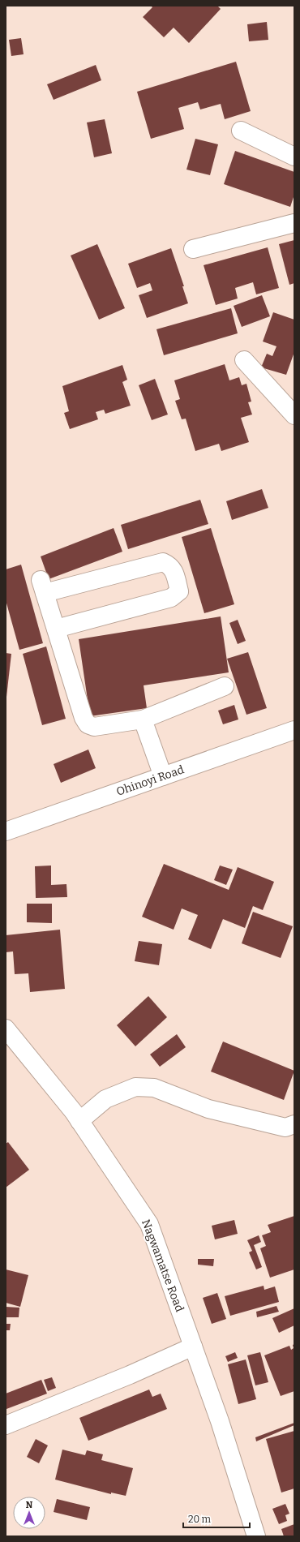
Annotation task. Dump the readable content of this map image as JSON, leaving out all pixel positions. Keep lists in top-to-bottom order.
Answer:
{
  "streets": {
    "street": ["Ohinoyi Road", "Nagwamatse Road"]
  },
  "scale_bar": "20 m",
  "north": "top"
}
